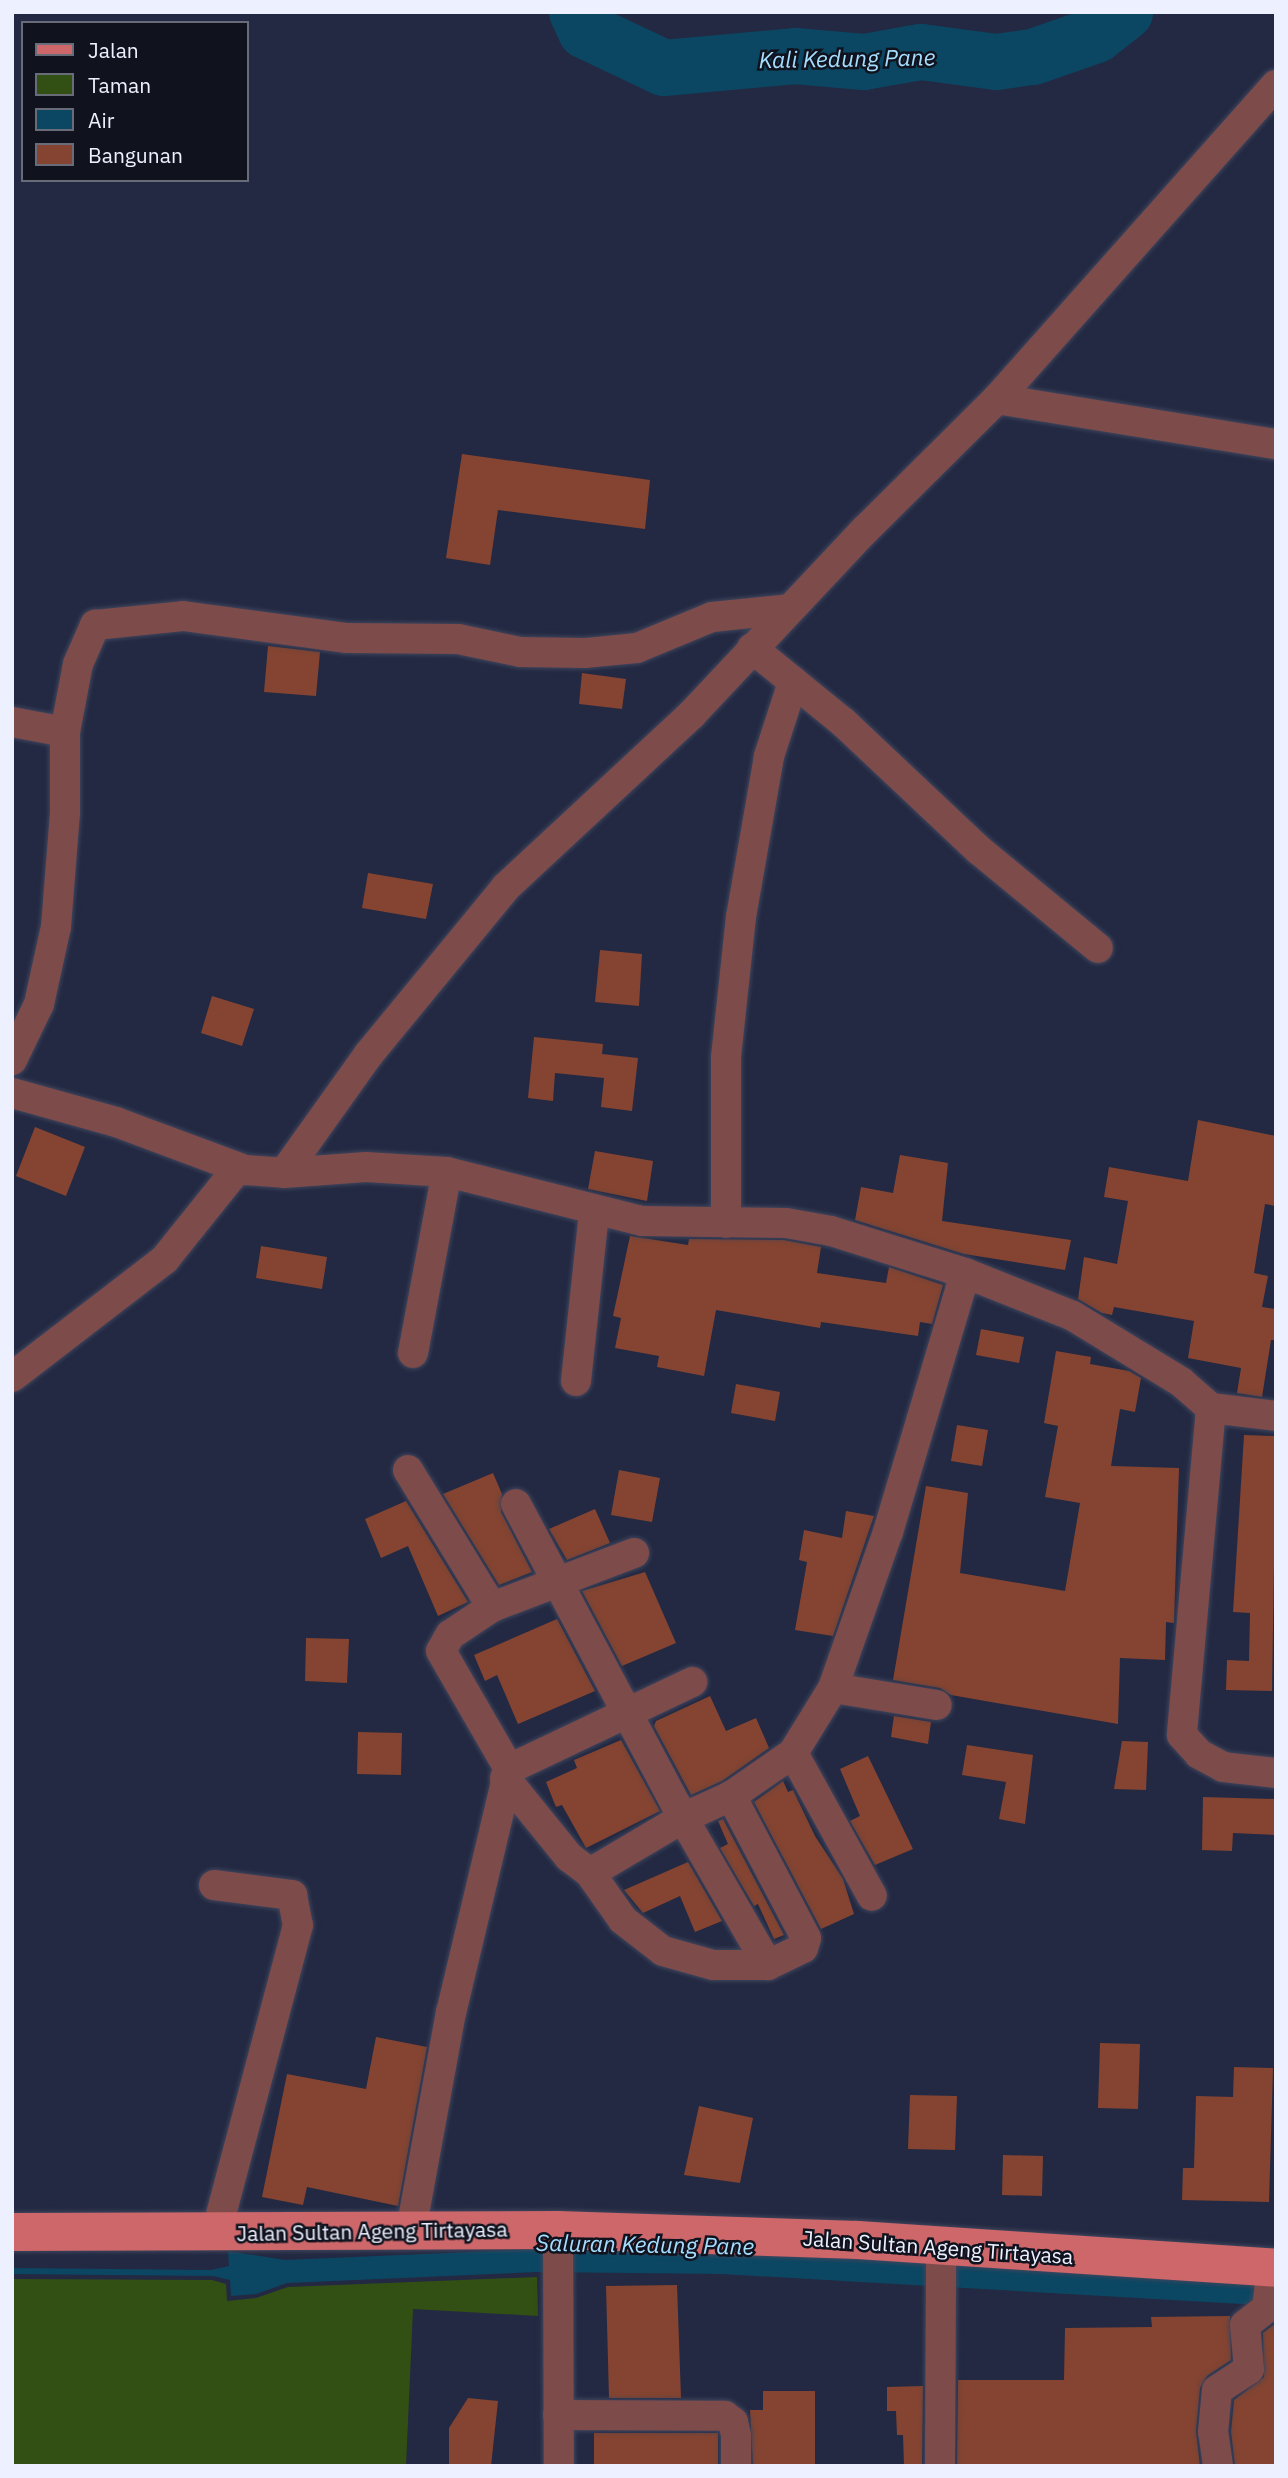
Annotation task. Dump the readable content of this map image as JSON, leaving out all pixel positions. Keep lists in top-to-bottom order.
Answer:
{
  "streets": {
    "main road": ["Jalan Sultan Ageng Tirtayasa"]
  },
  "water": ["Kali Kedung Pane", "Saluran Kedung Pane"],
  "legend": [
    "Jalan",
    "Taman",
    "Air",
    "Bangunan"
  ]
}
